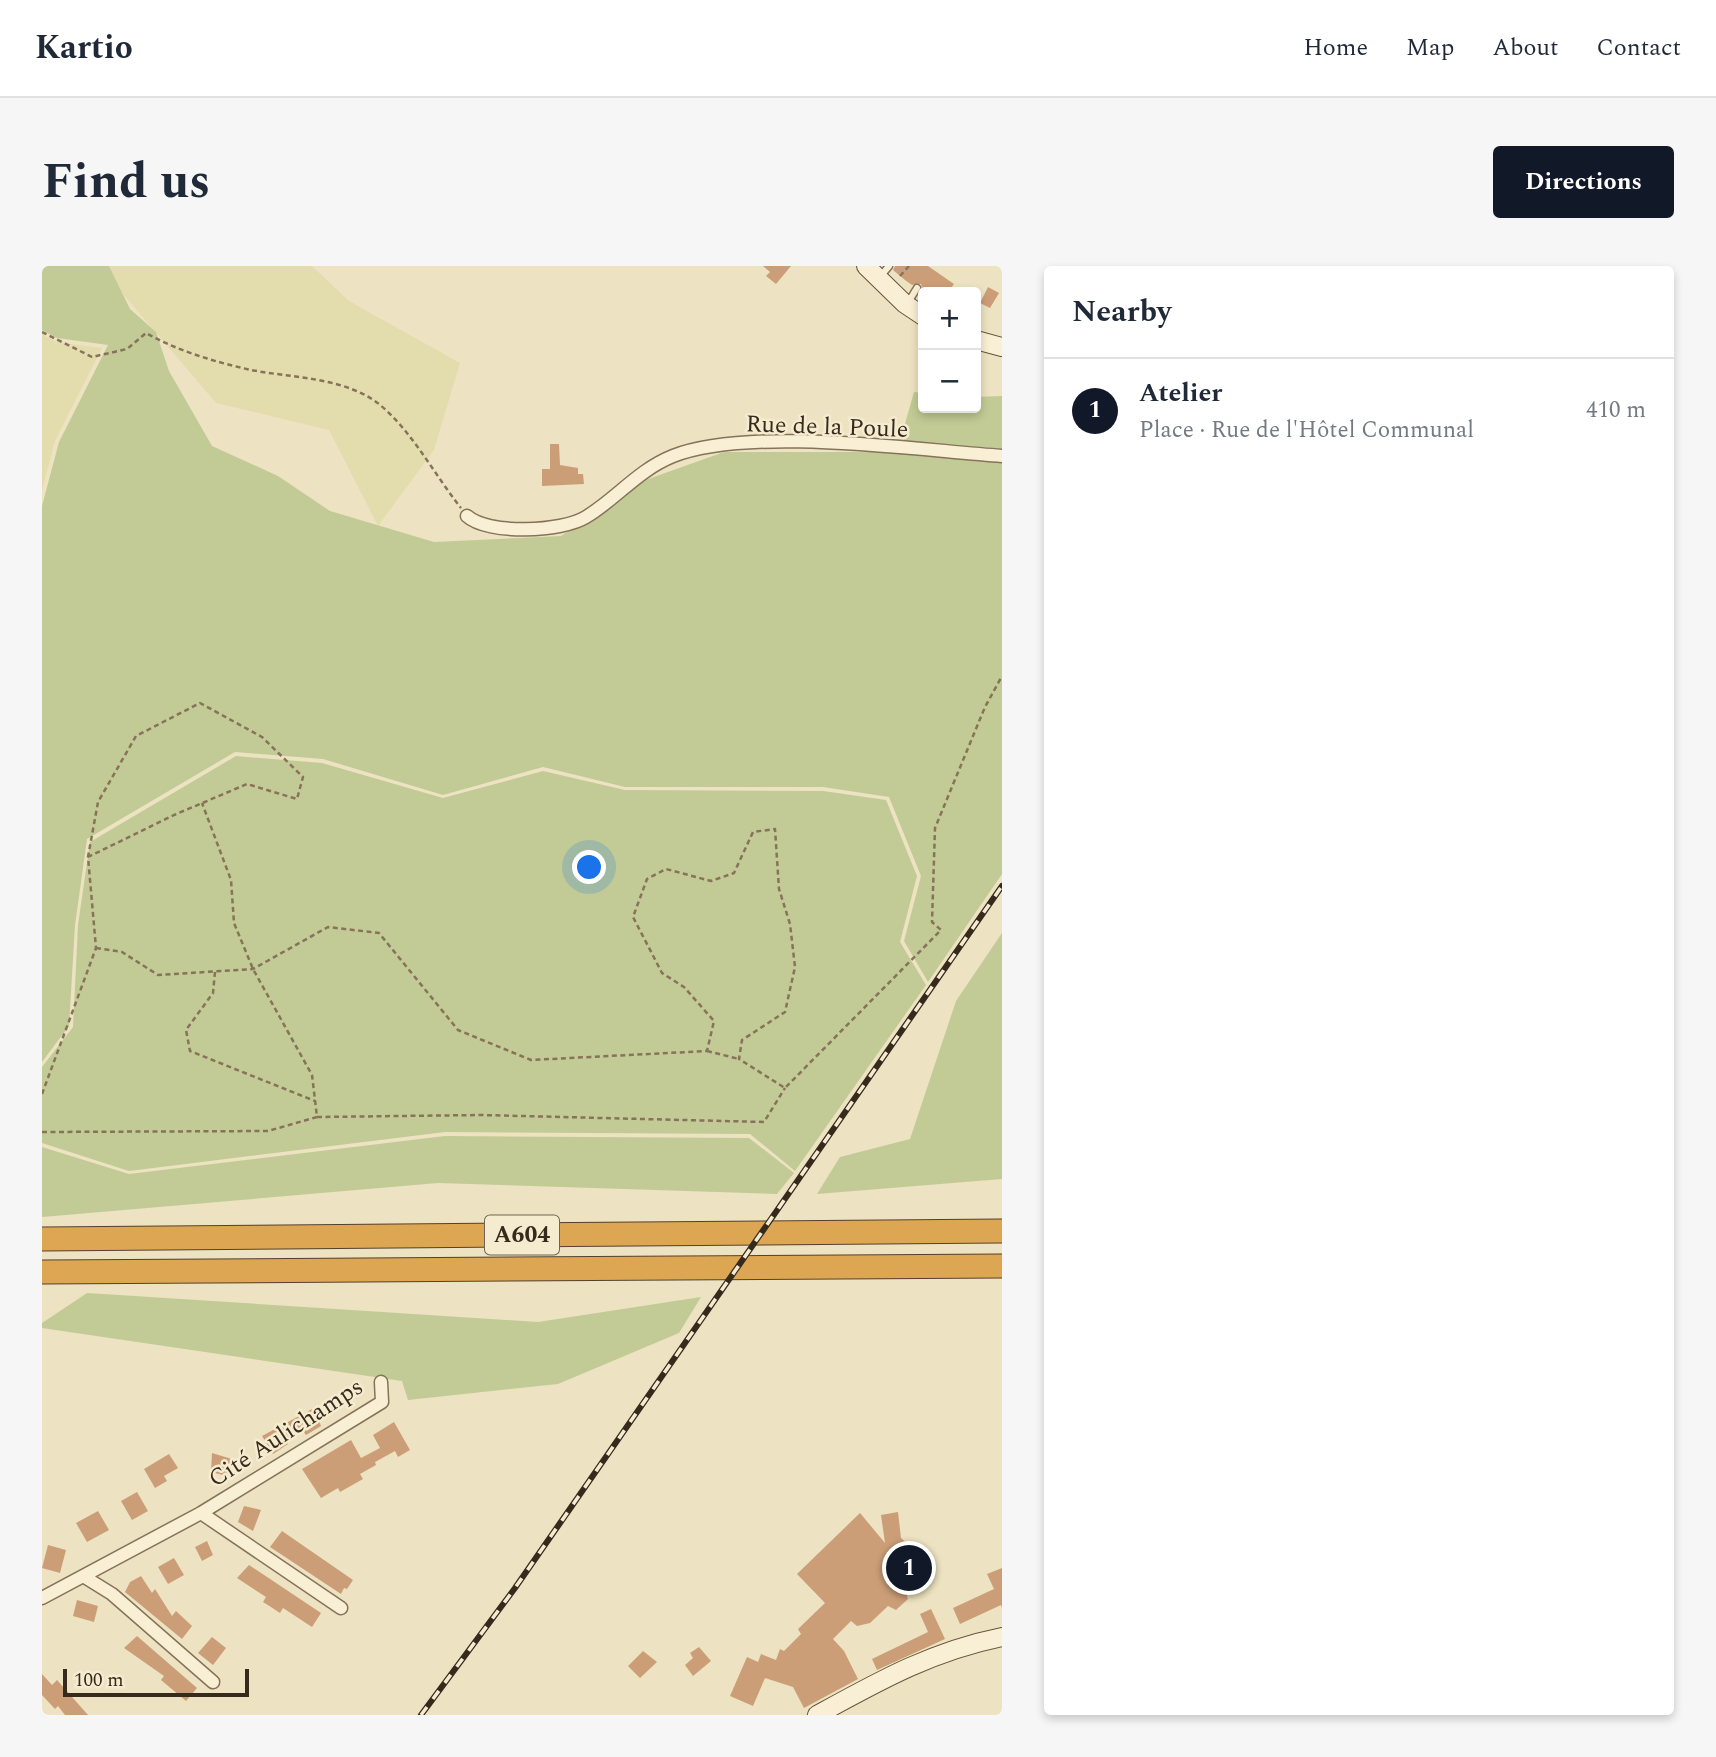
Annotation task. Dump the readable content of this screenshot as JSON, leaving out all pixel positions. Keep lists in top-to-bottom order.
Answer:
{
  "streets": {
    "highway": ["A604"],
    "street": ["Rue de la Poule", "Cité Aulichamps"]
  },
  "scale_bar": "100 m",
  "page": {
    "header": "Kartio",
    "nav": [
      "Home",
      "Map",
      "About",
      "Contact"
    ],
    "title": "Find us",
    "buttons": "Directions",
    "heading": "Nearby",
    "map_buttons": ["+", "−"],
    "list": [
      {
        "mark": "1",
        "name": "Atelier",
        "note": "Place · Rue de l'Hôtel Communal",
        "value": "410 m"
      }
    ],
    "pins": "1",
    "scale": "100 m"
  }
}
